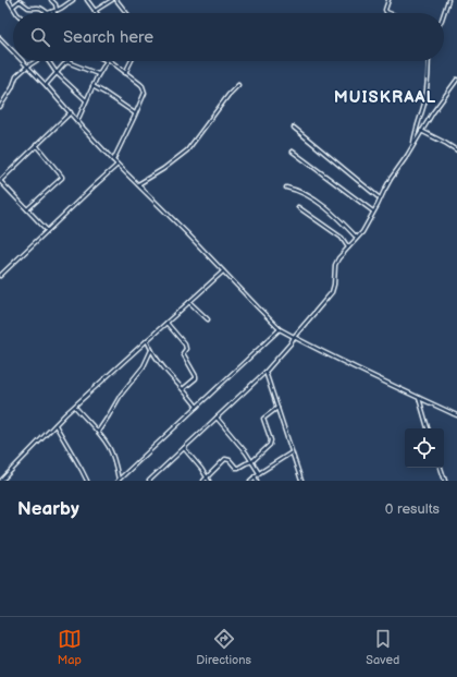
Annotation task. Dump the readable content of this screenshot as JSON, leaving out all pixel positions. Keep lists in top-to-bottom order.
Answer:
{
  "districts": ["MUISKRAAL"],
  "page": {
    "search": "Search here",
    "heading": ["Nearby", "0 results"],
    "nav": ["Map", "Directions", "Saved"]
  }
}
